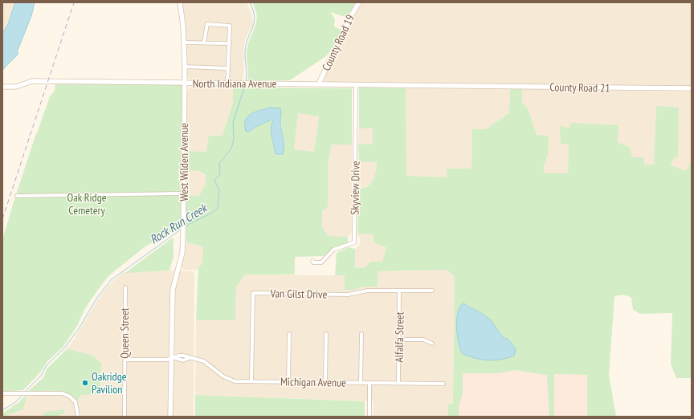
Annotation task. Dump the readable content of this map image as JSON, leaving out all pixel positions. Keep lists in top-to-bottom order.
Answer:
{
  "streets": {
    "street": [
      "County Road 19",
      "North Indiana Avenue",
      "County Road 21",
      "West Wilden Avenue",
      "Skyview Drive",
      "Van Gilst Drive",
      "Queen Street",
      "Alfalfa Street",
      "Michigan Avenue"
    ]
  },
  "crossings": [
    ["County Road 19", "North Indiana Avenue"],
    ["North Indiana Avenue", "County Road 21"],
    ["North Indiana Avenue", "West Wilden Avenue"],
    ["North Indiana Avenue", "Skyview Drive"],
    ["West Wilden Avenue", "Michigan Avenue"],
    ["Van Gilst Drive", "Alfalfa Street"],
    ["Van Gilst Drive", "Michigan Avenue"],
    ["Queen Street", "Michigan Avenue"],
    ["Alfalfa Street", "Michigan Avenue"]
  ],
  "water": ["Rock Run Creek"],
  "parks": ["Oak Ridge Cemetery"],
  "places": ["Oakridge Pavilion"]
}
